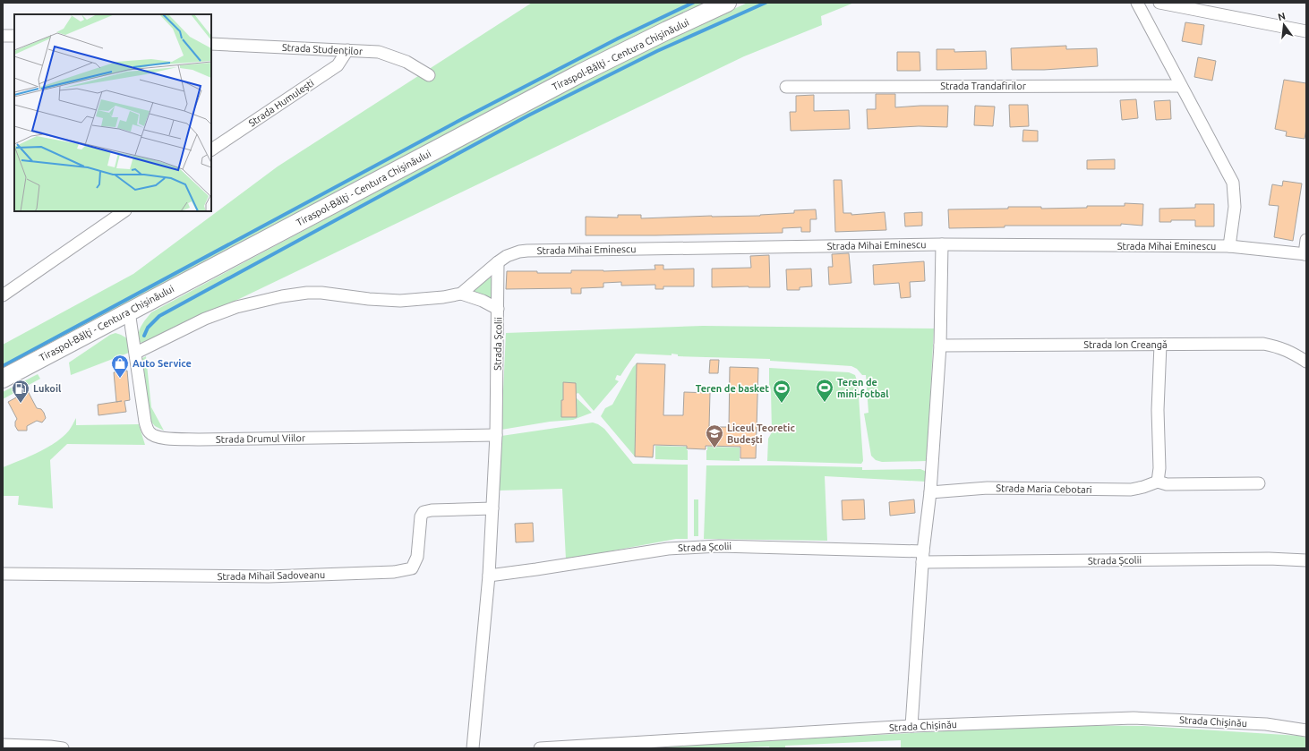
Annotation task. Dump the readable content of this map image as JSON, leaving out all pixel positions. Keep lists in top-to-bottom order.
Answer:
{
  "streets": {
    "highway": ["Tiraspol-Bălţi - Centura Chișinăului"],
    "street": [
      "Strada Studenților",
      "Strada Trandafirilor",
      "Strada Humulești",
      "Strada Mihai Eminescu",
      "Strada Școlii",
      "Strada Ion Creangă",
      "Strada Drumul Viilor",
      "Strada Maria Cebotari",
      "Strada Mihail Sadoveanu",
      "Strada Chișinău"
    ]
  },
  "crossings": [
    ["Strada Studenților", "Strada Humulești"],
    ["Tiraspol-Bălţi - Centura Chișinăului", "Strada Drumul Viilor"],
    ["Strada Mihai Eminescu", "Strada Școlii"],
    ["Strada Mihai Eminescu", "Strada Drumul Viilor"],
    ["Strada Școlii", "Strada Drumul Viilor"],
    ["Strada Școlii", "Strada Mihail Sadoveanu"]
  ],
  "places": {
    "shop": ["Auto Service"],
    "sports": ["Teren de mini-fotbal", "Teren de basket"],
    "fuel station": ["Lukoil"],
    "school or university": ["Liceul Teoretic Budești"]
  },
  "north": "top"
}
